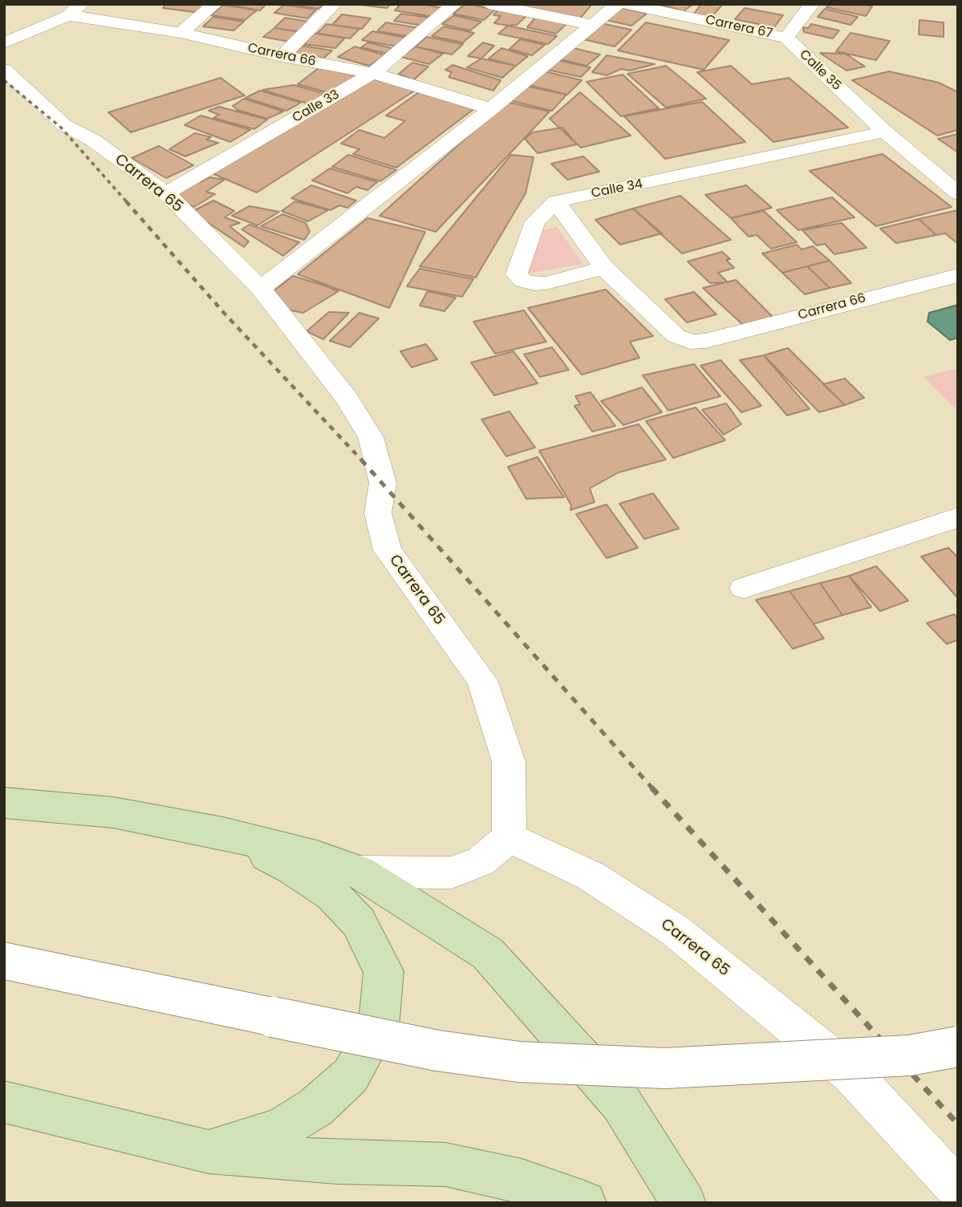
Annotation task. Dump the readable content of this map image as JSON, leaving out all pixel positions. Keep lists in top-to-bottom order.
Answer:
{
  "streets": {
    "street": [
      "Carrera 67",
      "Carrera 66",
      "Calle 35",
      "Calle 33",
      "Carrera 65",
      "Calle 34"
    ]
  },
  "crossings": [
    ["Carrera 67", "Calle 35"],
    ["Carrera 66", "Calle 33"],
    ["Calle 35", "Calle 34"],
    ["Calle 33", "Carrera 65"]
  ]
}
